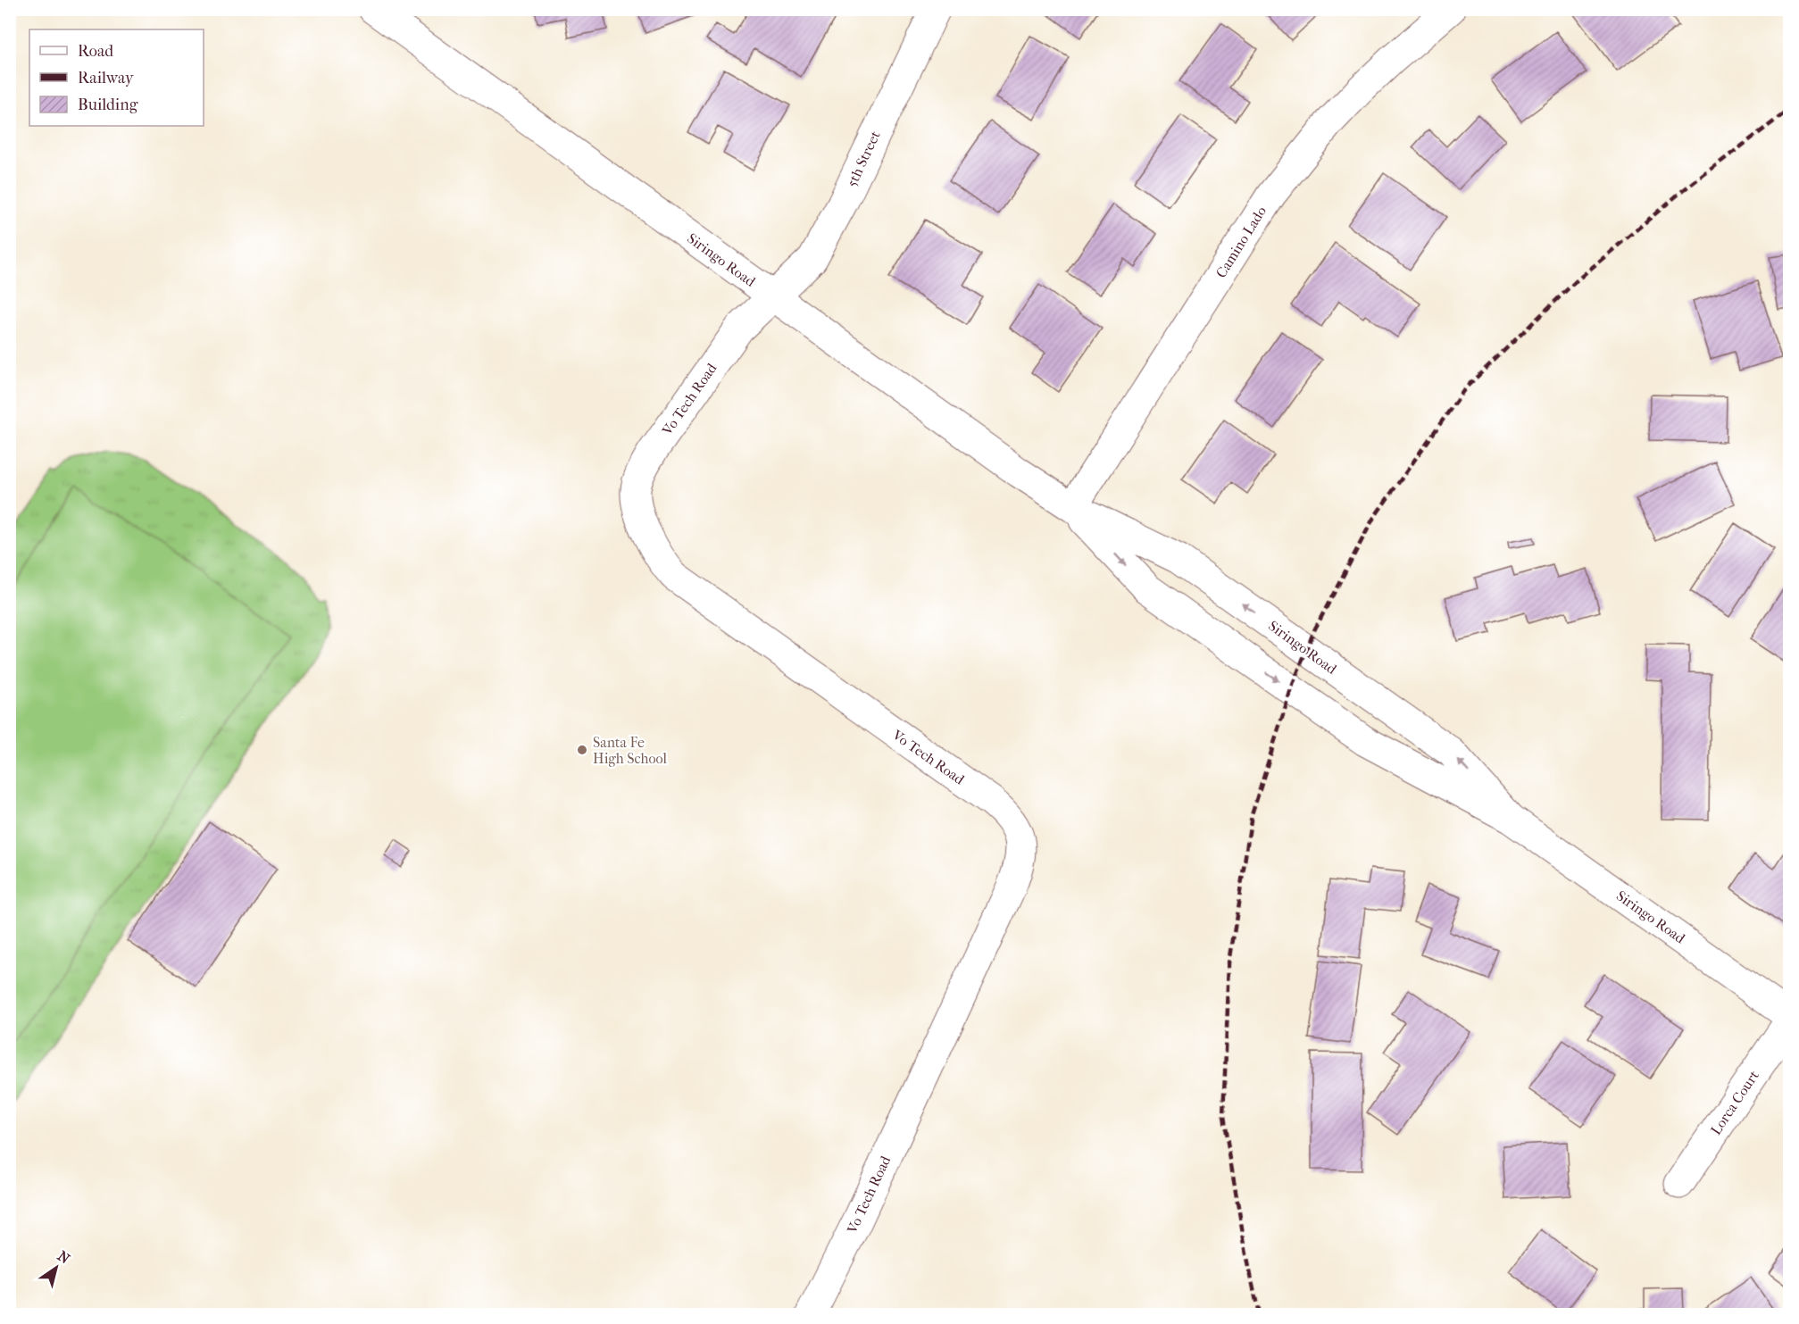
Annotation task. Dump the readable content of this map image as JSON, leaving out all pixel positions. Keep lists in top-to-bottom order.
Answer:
{
  "streets": {
    "street": [
      "5th Street",
      "Camino Lado",
      "Siringo Road",
      "Vo Tech Road",
      "Lorca Court"
    ]
  },
  "crossings": [
    ["5th Street", "Siringo Road"],
    ["5th Street", "Vo Tech Road"],
    ["Camino Lado", "Siringo Road"],
    ["Siringo Road", "Vo Tech Road"]
  ],
  "places": ["Santa Fe High School"],
  "legend": ["Road", "Railway", "Building"],
  "north": "top right"
}
